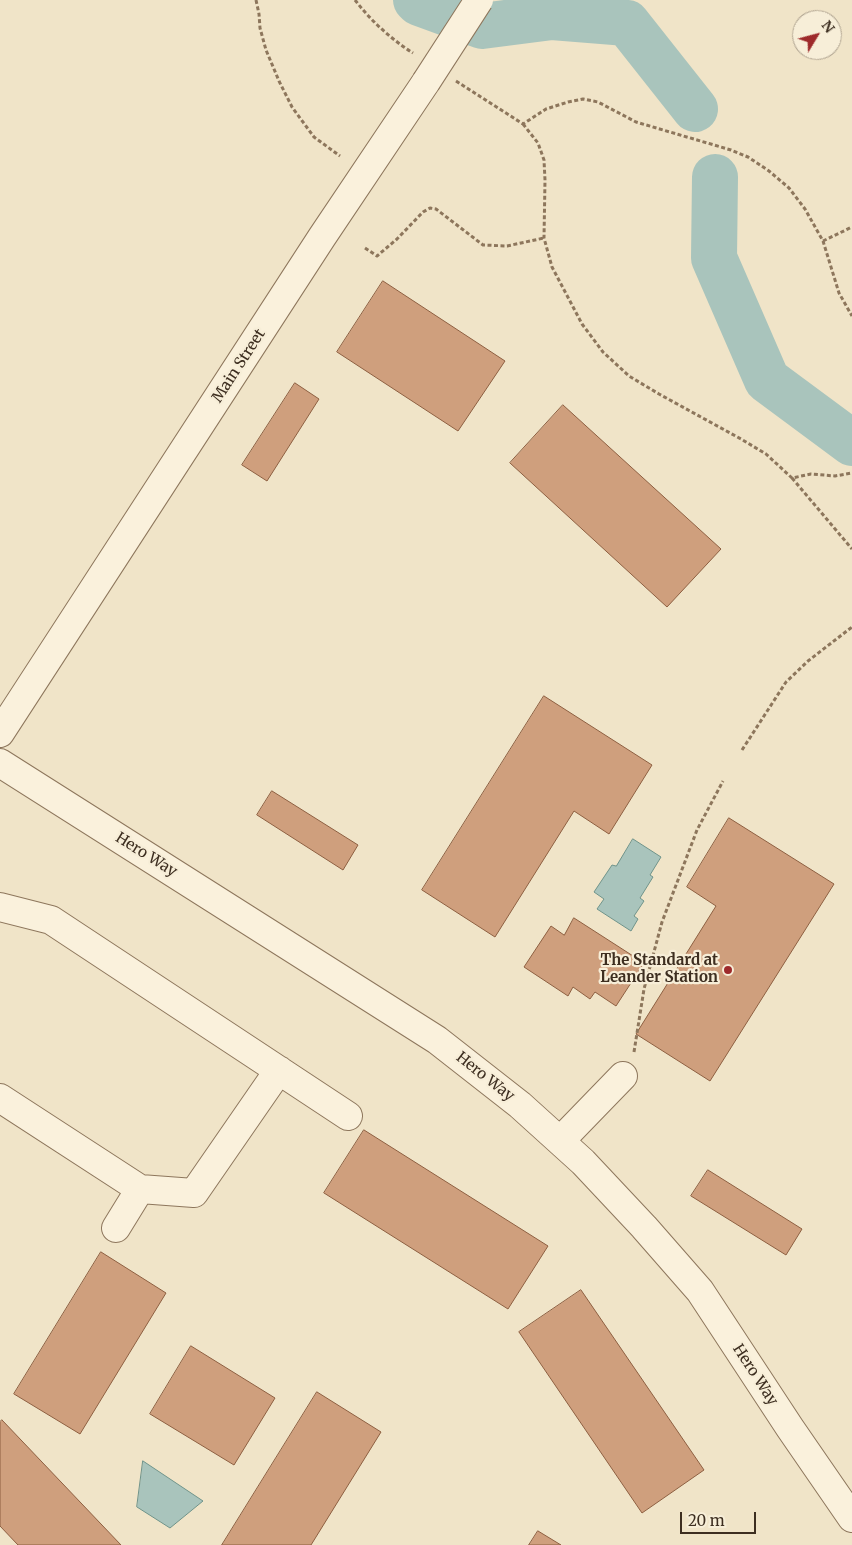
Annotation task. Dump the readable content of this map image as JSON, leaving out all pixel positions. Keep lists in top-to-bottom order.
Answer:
{
  "streets": {
    "street": ["Main Street", "Hero Way"]
  },
  "places": ["The Standard at Leander Station"],
  "scale_bar": "20 m",
  "north": "top right"
}
